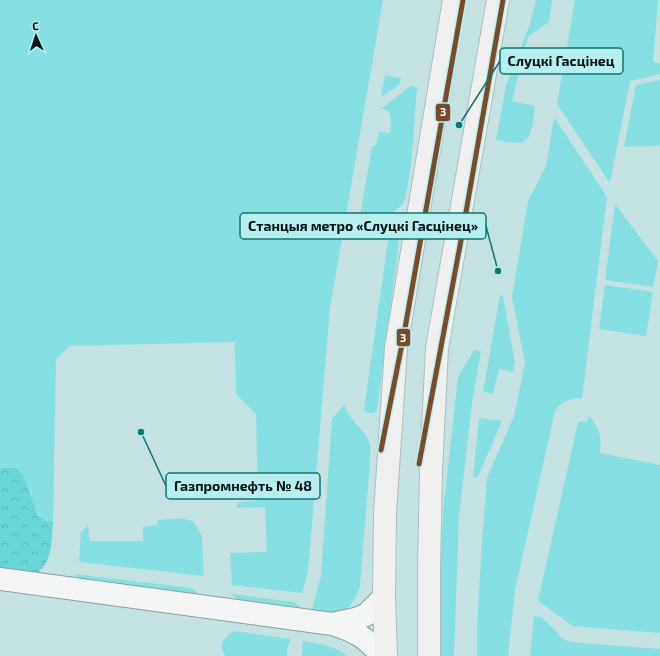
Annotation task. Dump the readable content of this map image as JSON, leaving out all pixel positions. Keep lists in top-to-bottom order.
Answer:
{
  "places": ["Слуцкі Гасцінец", "Станцыя метро «Слуцкі Гасцінец»", "Газпромнефть № 48"],
  "lines": ["transit line 3"],
  "north": "top"
}
